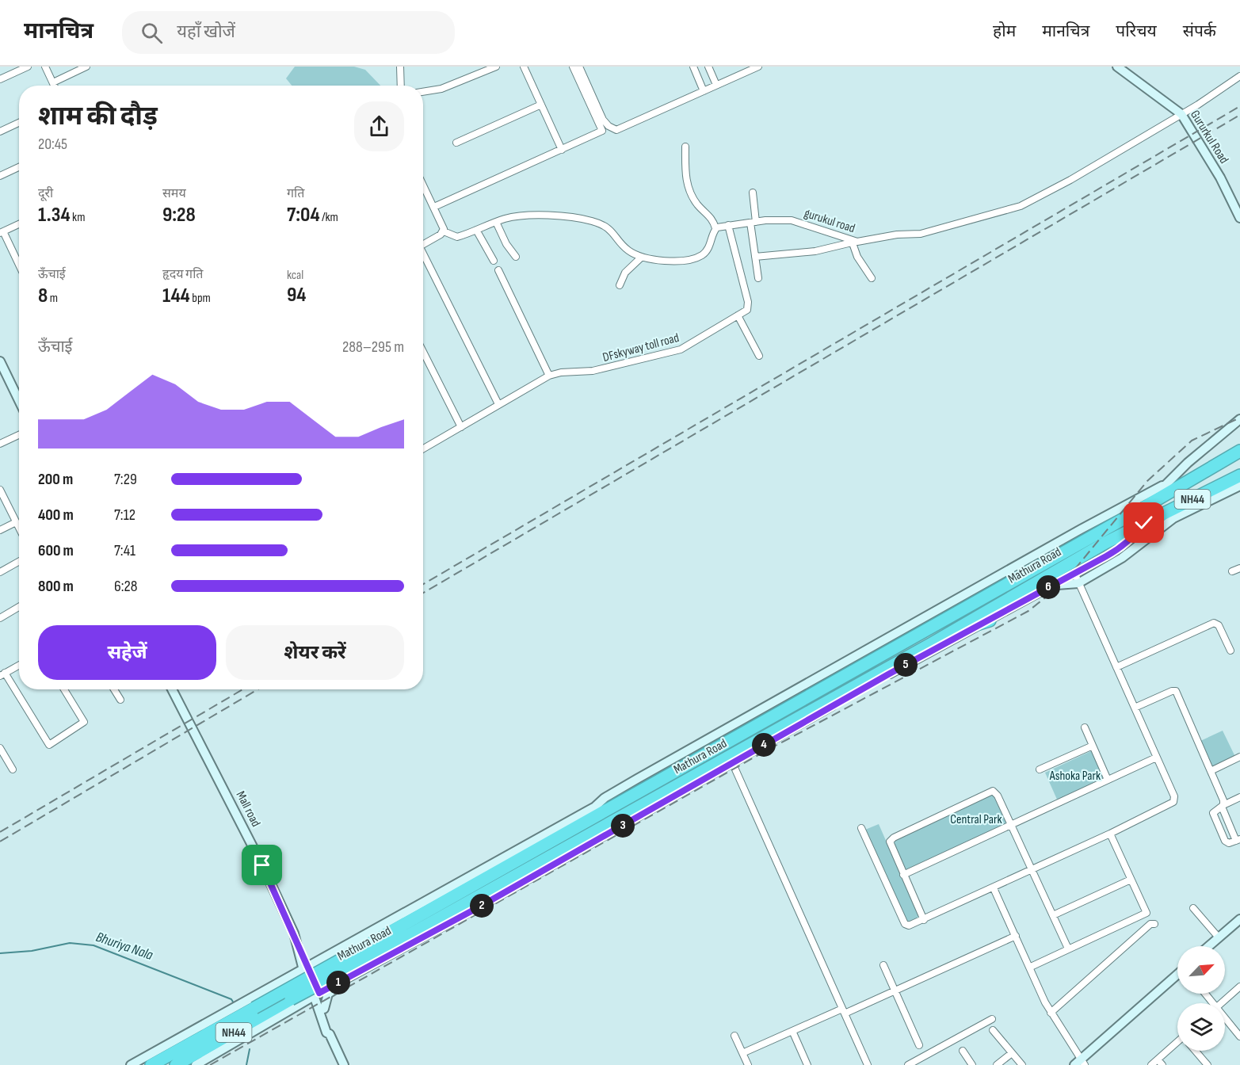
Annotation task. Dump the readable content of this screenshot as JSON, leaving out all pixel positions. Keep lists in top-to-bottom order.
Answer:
{
  "streets": {
    "highway": ["NH44", "Mathura Road"],
    "main road": ["Gururkul Road", "Mall road"],
    "street": ["gurukul road", "DFskyway toll road"]
  },
  "crossings": [
    ["Gururkul Road", "gurukul road"],
    ["gurukul road", "DFskyway toll road"]
  ],
  "water": ["Bhuriya Nala"],
  "parks": ["Ashoka Park", "Central Park"],
  "north": "top right",
  "page": {
    "header": "मानचित्र",
    "search": "यहाँ खोजें",
    "nav": [
      "होम",
      "मानचित्र",
      "परिचय",
      "संपर्क"
    ],
    "heading": ["शाम की दौड़", "20:45"],
    "stats": [
      ["दूरी", "1.34 km"],
      ["समय", "9:28"],
      ["गति", "7:04 /km"],
      ["ऊँचाई", "8 m"],
      ["हृदय गति", "144 bpm"],
      ["kcal", "94"]
    ],
    "chart": ["ऊँचाई", "288–295 m"],
    "list": [
      {
        "name": "200 m",
        "note": "7:29"
      },
      {
        "name": "400 m",
        "note": "7:12"
      },
      {
        "name": "600 m",
        "note": "7:41"
      },
      {
        "name": "800 m",
        "note": "6:28"
      }
    ],
    "pins": [
      "6",
      "5",
      "4",
      "3",
      "2",
      "1"
    ],
    "buttons": ["सहेजें", "शेयर करें"]
  }
}
